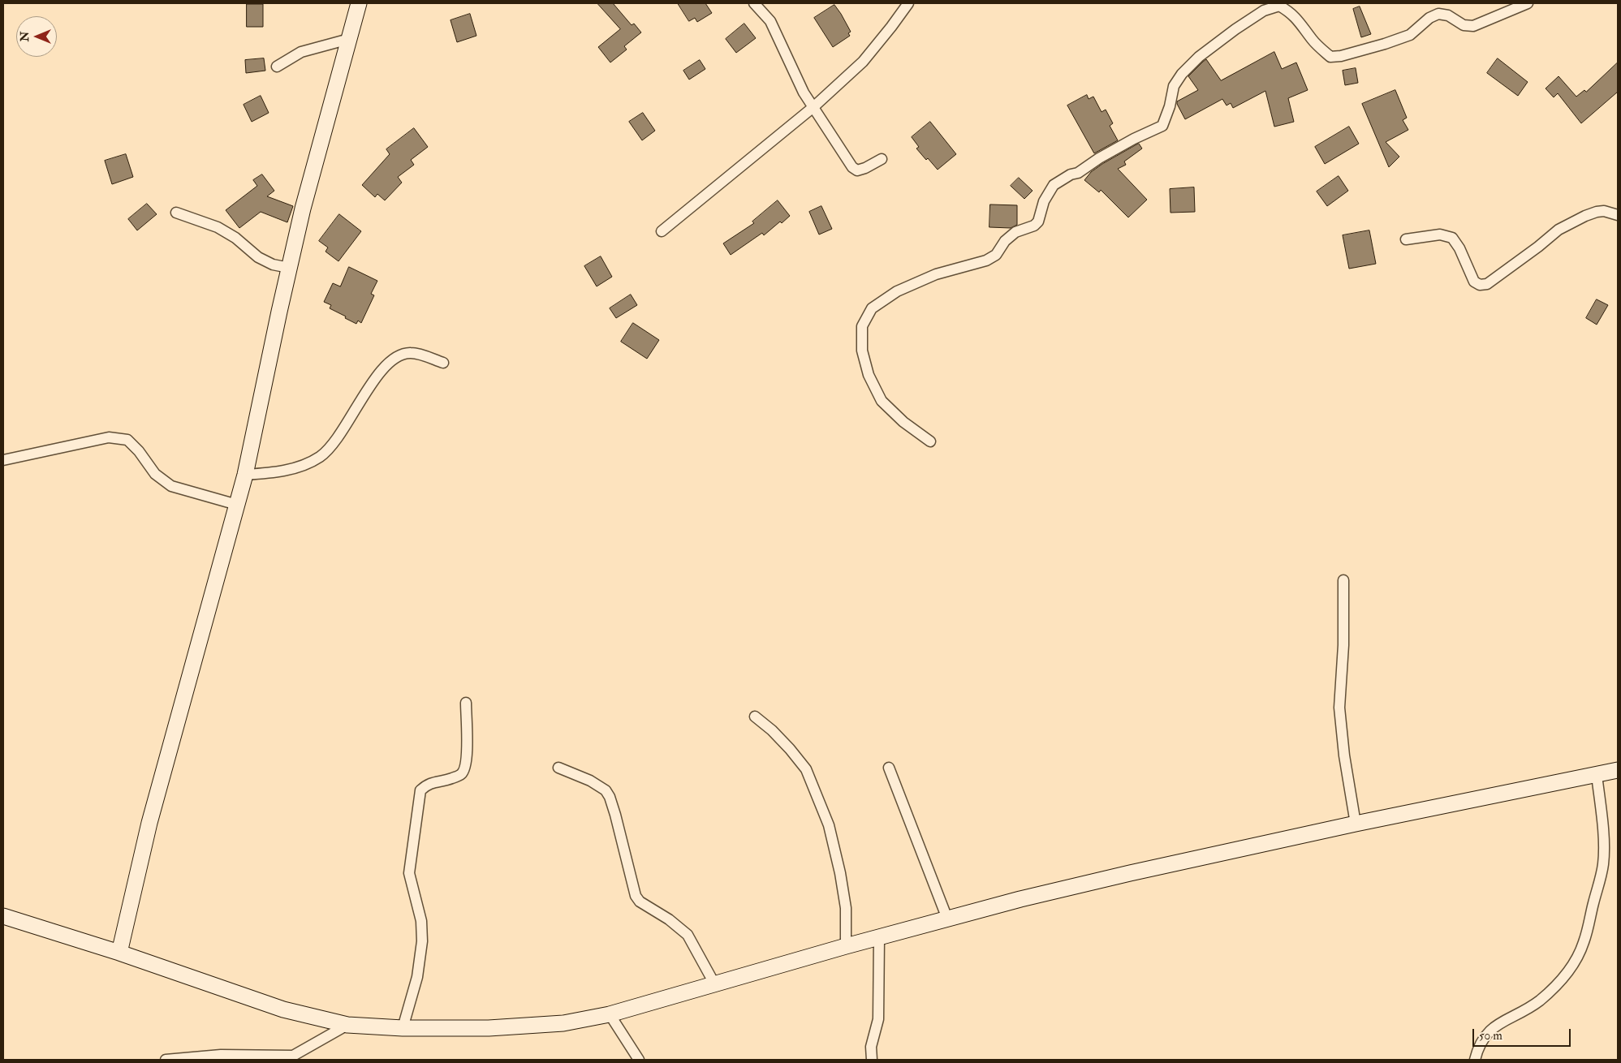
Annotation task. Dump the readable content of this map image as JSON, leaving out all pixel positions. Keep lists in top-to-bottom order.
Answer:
{
  "scale_bar": "50 m",
  "north": "left"
}
